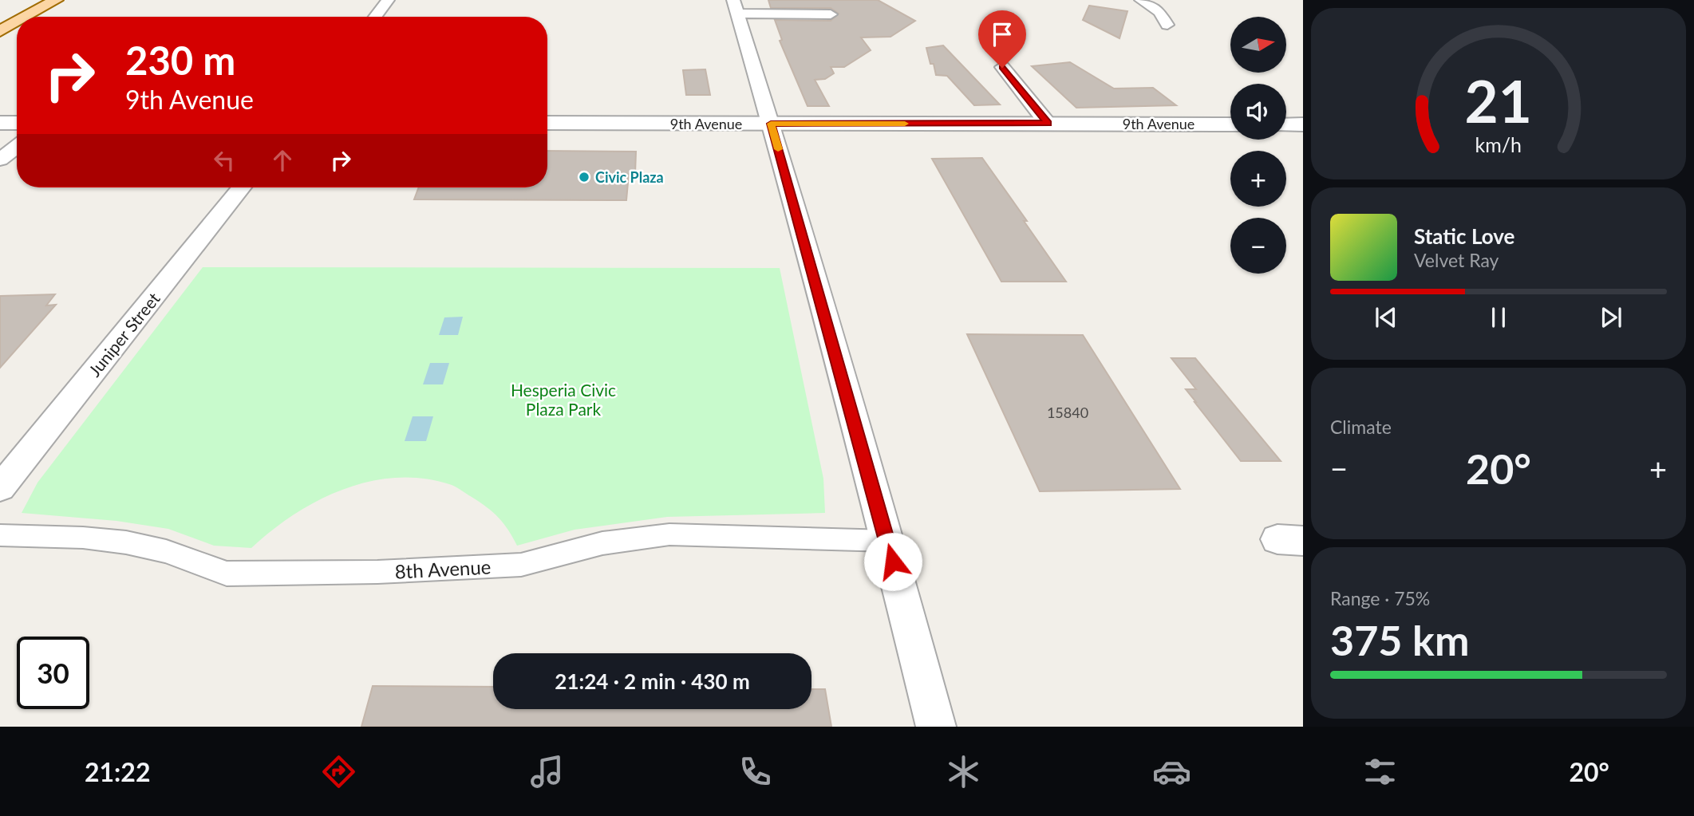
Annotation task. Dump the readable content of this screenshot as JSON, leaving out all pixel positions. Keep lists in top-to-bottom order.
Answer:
{
  "streets": {
    "street": ["9th Avenue", "Juniper Street", "8th Avenue"]
  },
  "parks": ["Hesperia Civic Plaza Park"],
  "places": ["Civic Plaza"],
  "house_numbers": ["15840"],
  "north": "right",
  "page": {
    "map_buttons": ["+", "−"],
    "turn": ["230 m", "9th Avenue"],
    "song": ["Static Love", "Velvet Ray"],
    "tile": [
      "Climate",
      ["Range · 75%", "375 km"]
    ],
    "heat": ["−", "20°", "+"],
    "limit": "30",
    "trip": "21:24 · 2 min · 430 m",
    "tabs": ["21:22", "20°"],
    "gauge": ["21", "km/h"]
  }
}
